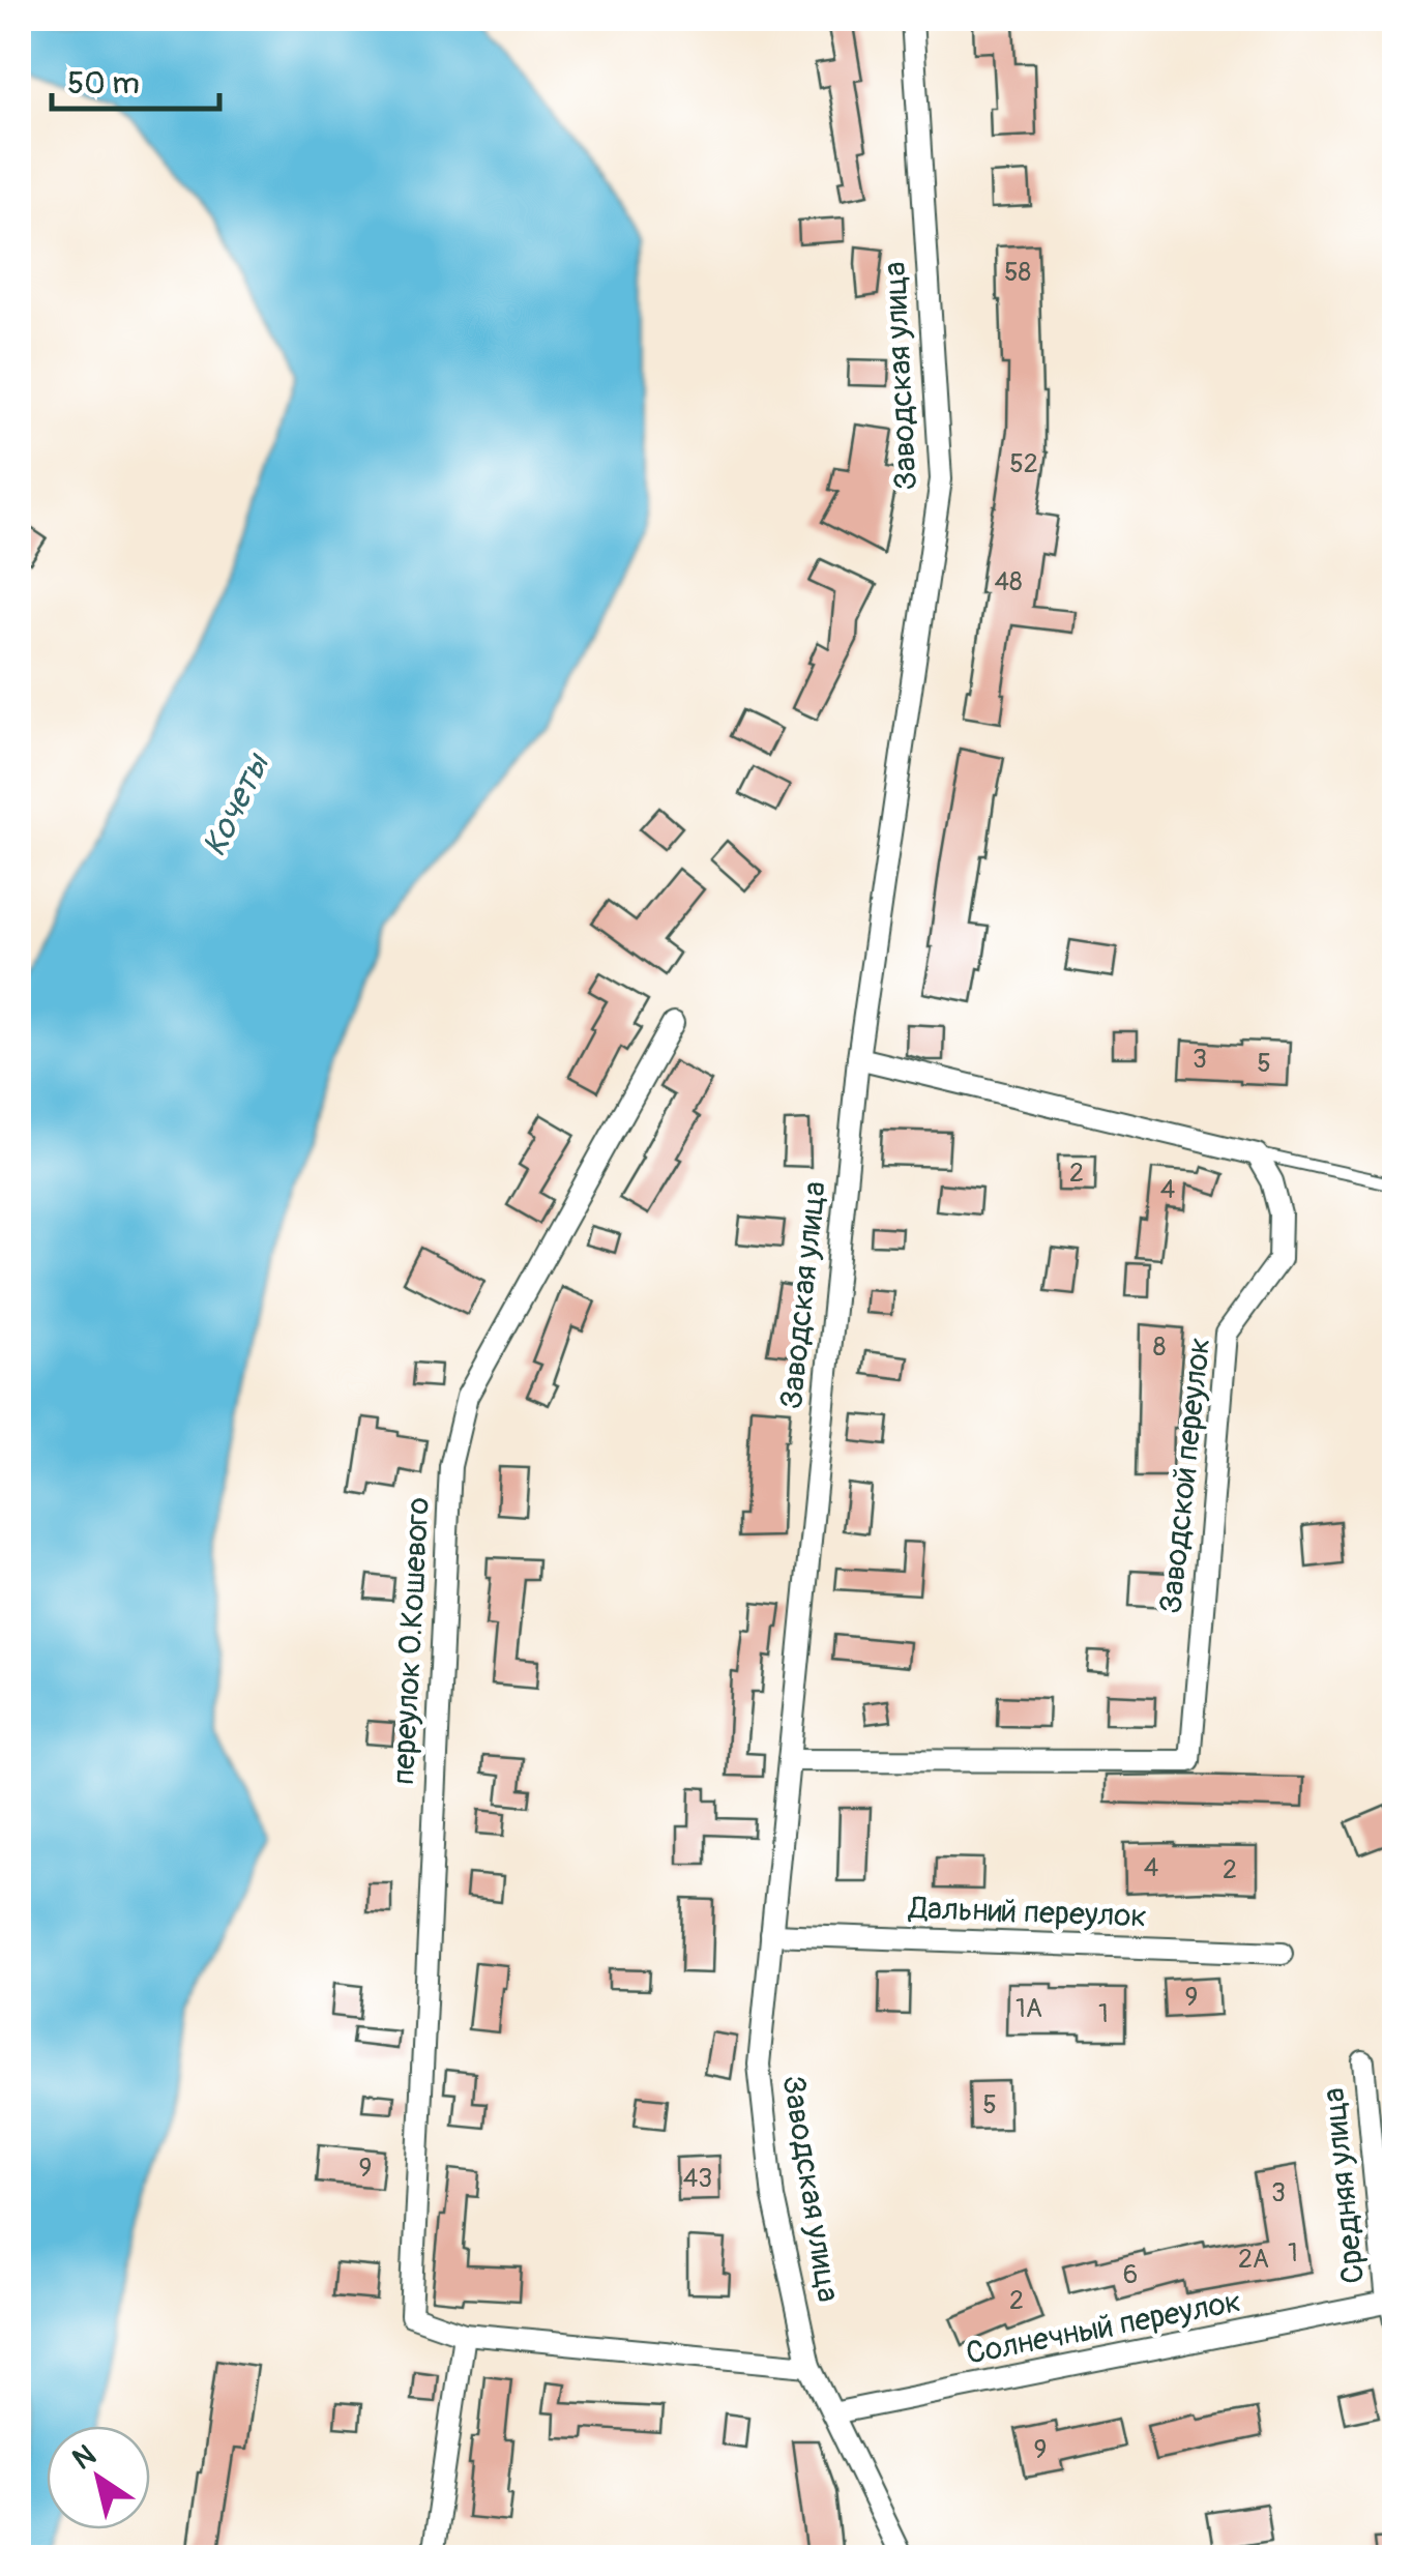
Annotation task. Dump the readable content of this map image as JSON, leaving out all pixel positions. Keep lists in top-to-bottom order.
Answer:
{
  "streets": {
    "street": [
      "Заводская улица",
      "Заводской переулок",
      "переулок О.Кошевого",
      "Дальний переулок",
      "Средняя улица",
      "Солнечный переулок"
    ]
  },
  "crossings": [
    ["Заводская улица", "Заводской переулок"],
    ["Заводская улица", "Дальний переулок"],
    ["Заводская улица", "Солнечный переулок"],
    ["Средняя улица", "Солнечный переулок"]
  ],
  "water": ["Кочеты"],
  "house_numbers": [
    "58",
    "52",
    "48",
    "3",
    "5",
    "2",
    "4",
    "8",
    "4",
    "2",
    "9",
    "1А",
    "1",
    "5",
    "9",
    "43",
    "3",
    "1",
    "2А",
    "6",
    "2",
    "9"
  ],
  "scale_bar": "50 m",
  "north": "top left"
}
